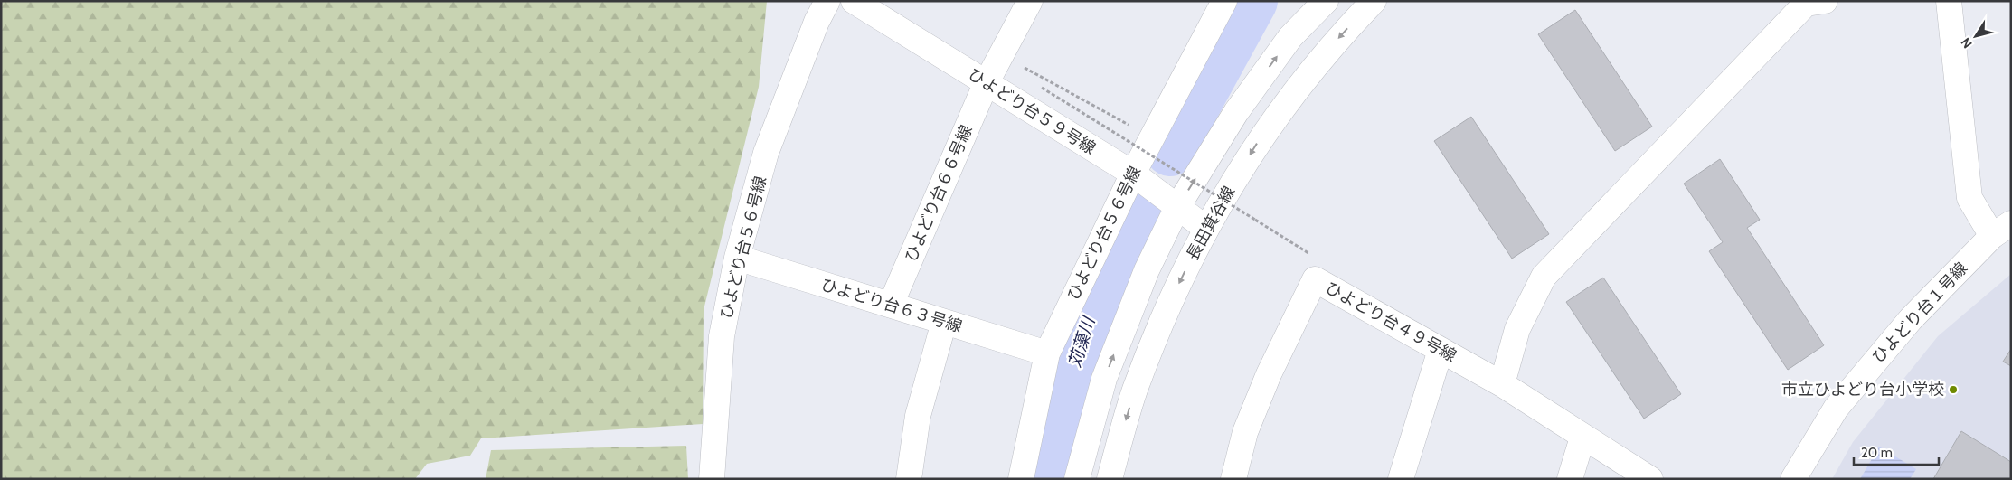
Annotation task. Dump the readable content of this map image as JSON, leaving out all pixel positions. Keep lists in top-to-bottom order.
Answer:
{
  "streets": {
    "street": [
      "ひよどり台５９号線",
      "ひよどり台６６号線",
      "長田箕谷線",
      "ひよどり台５６号線",
      "ひよどり台６３号線",
      "ひよどり台１号線",
      "ひよどり台４９号線"
    ]
  },
  "crossings": [
    ["ひよどり台５９号線", "ひよどり台６６号線"],
    ["ひよどり台５９号線", "長田箕谷線"],
    ["ひよどり台５９号線", "ひよどり台５６号線"],
    ["ひよどり台６６号線", "ひよどり台６３号線"],
    ["ひよどり台５６号線", "ひよどり台６３号線"]
  ],
  "water": ["苅藻川"],
  "places": ["市立ひよどり台小学校"],
  "scale_bar": "20 m",
  "north": "bottom left"
}
